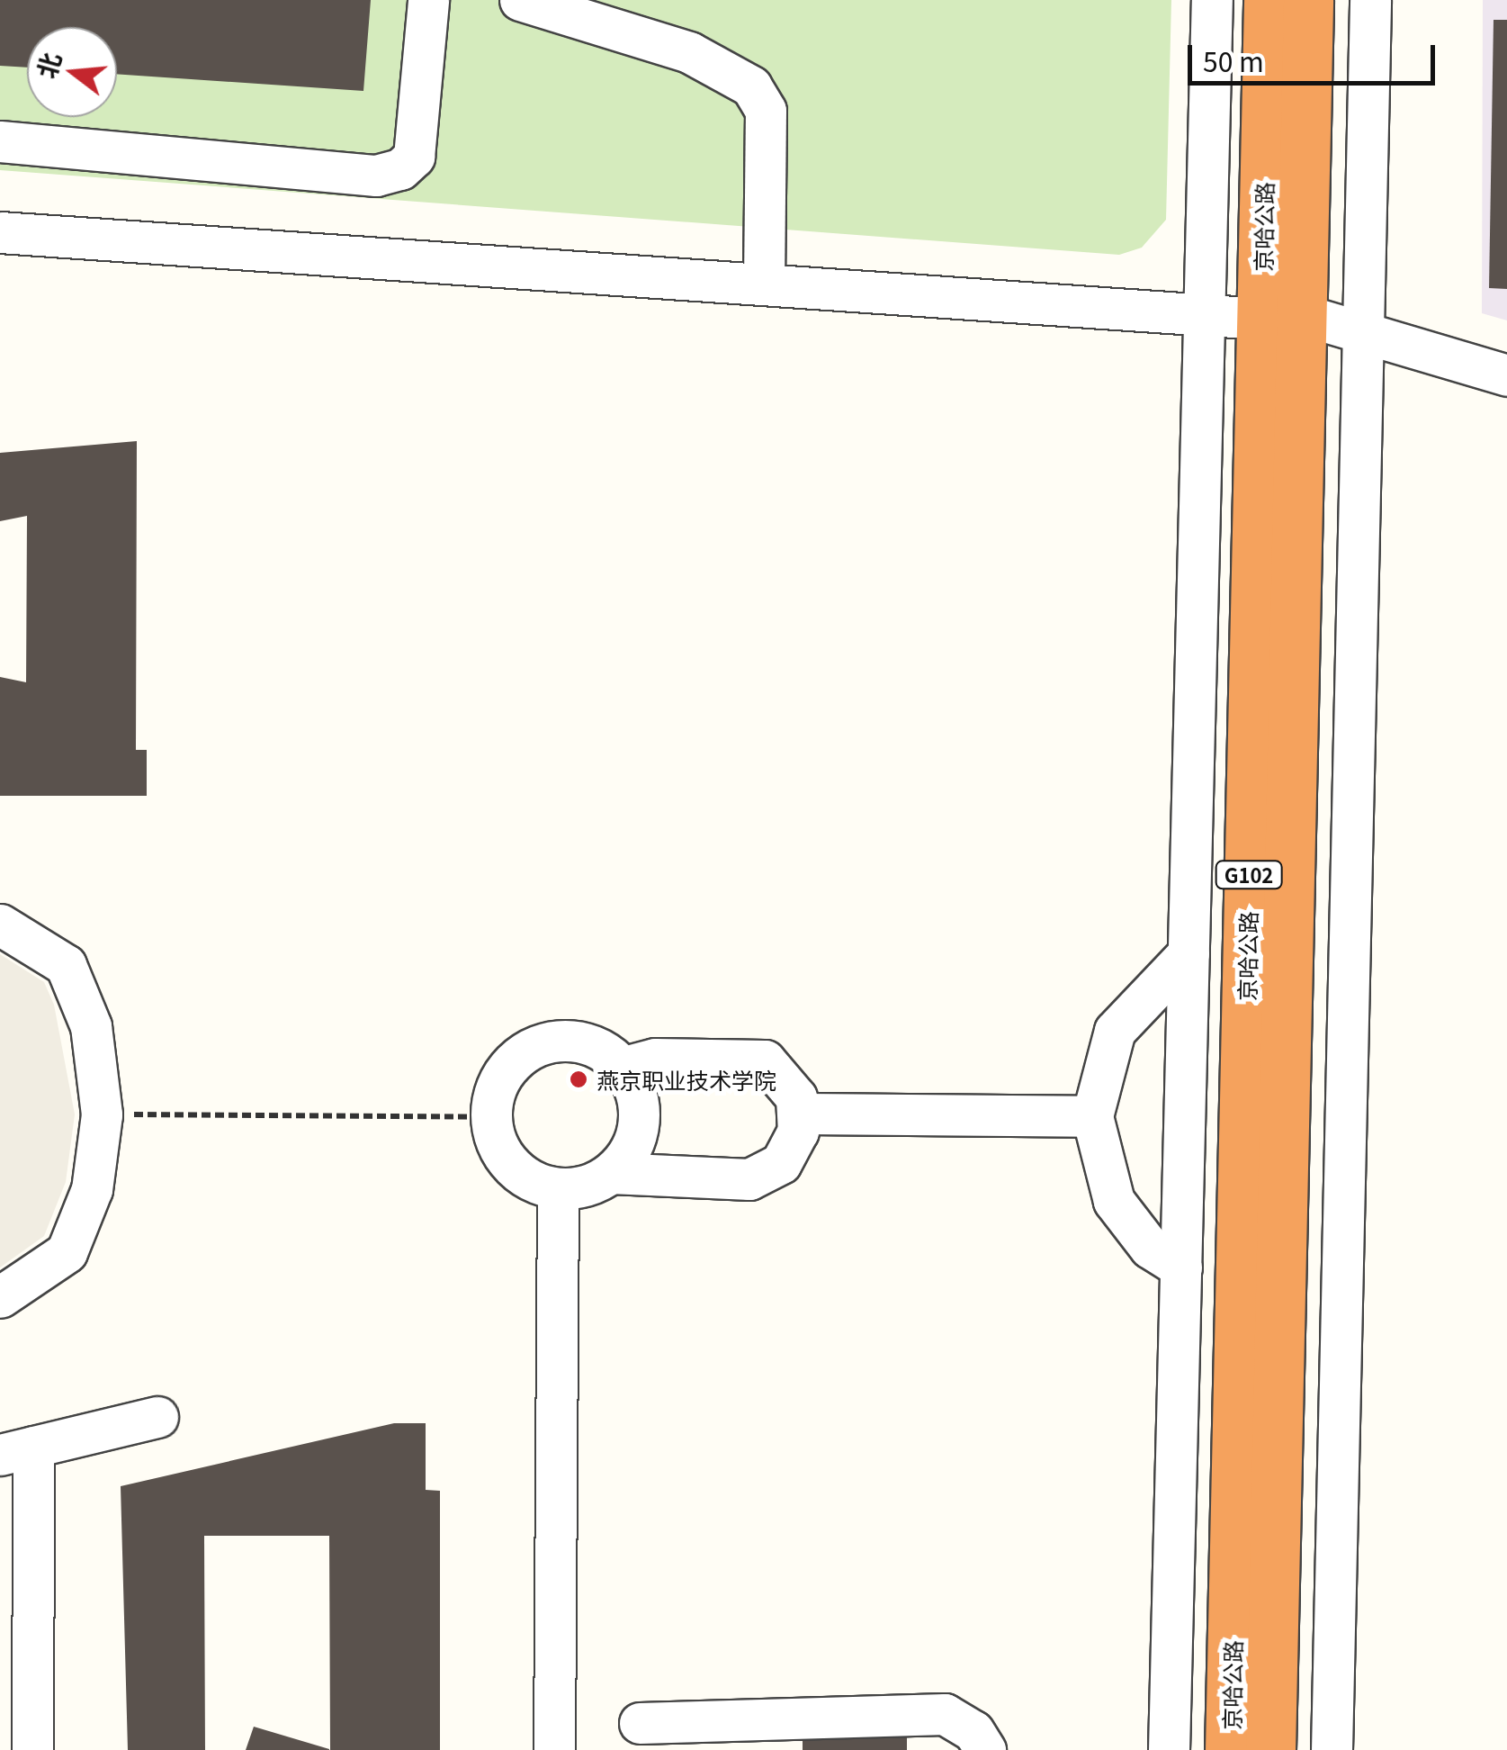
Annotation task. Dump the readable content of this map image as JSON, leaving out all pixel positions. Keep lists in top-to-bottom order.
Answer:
{
  "streets": {
    "highway": ["京哈公路", "G102"]
  },
  "places": ["燕京职业技术学院"],
  "scale_bar": "50 m",
  "north": "left"
}
